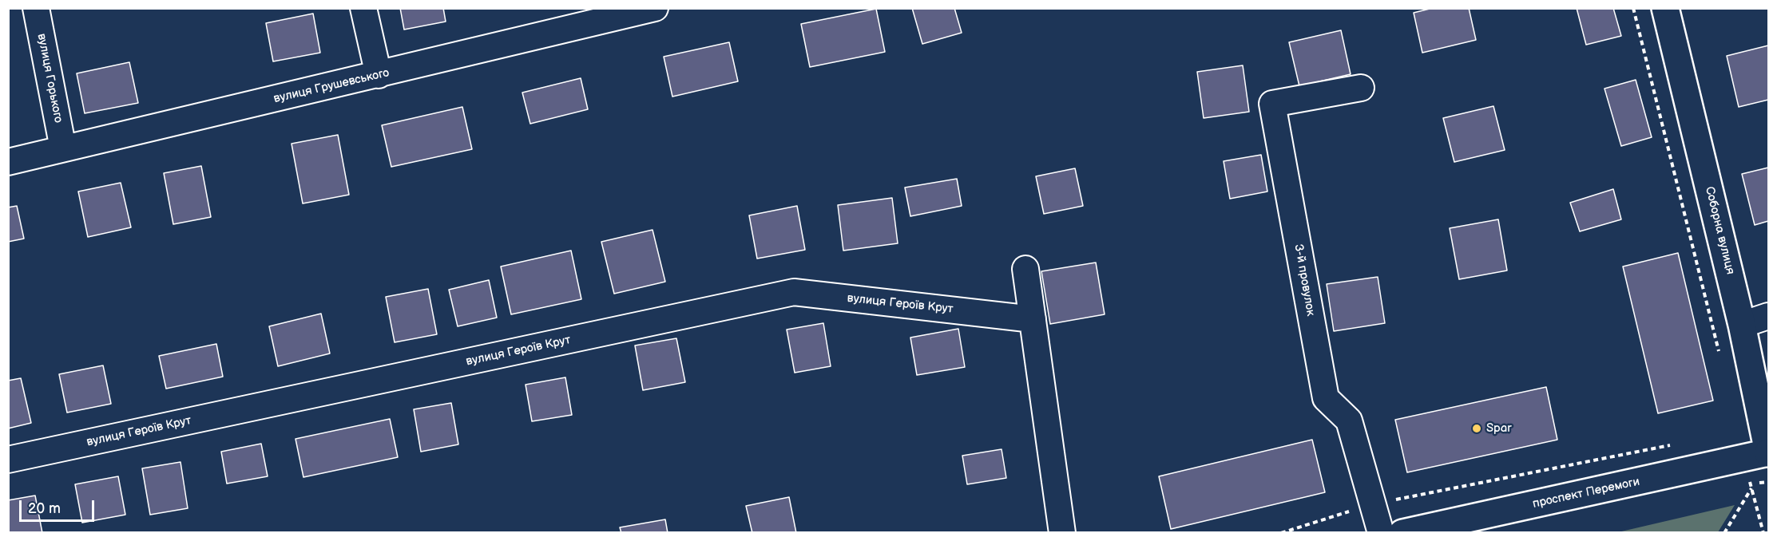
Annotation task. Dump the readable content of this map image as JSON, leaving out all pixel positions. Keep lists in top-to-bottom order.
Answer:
{
  "streets": {
    "street": [
      "вулиця Горького",
      "вулиця Грушевського",
      "Соборна вулиця",
      "3-й провулок",
      "вулиця Героїв Крут",
      "проспект Перемоги"
    ]
  },
  "crossings": [
    ["вулиця Горького", "вулиця Грушевського"],
    ["Соборна вулиця", "проспект Перемоги"]
  ],
  "places": ["Spar"],
  "scale_bar": "20 m"
}
